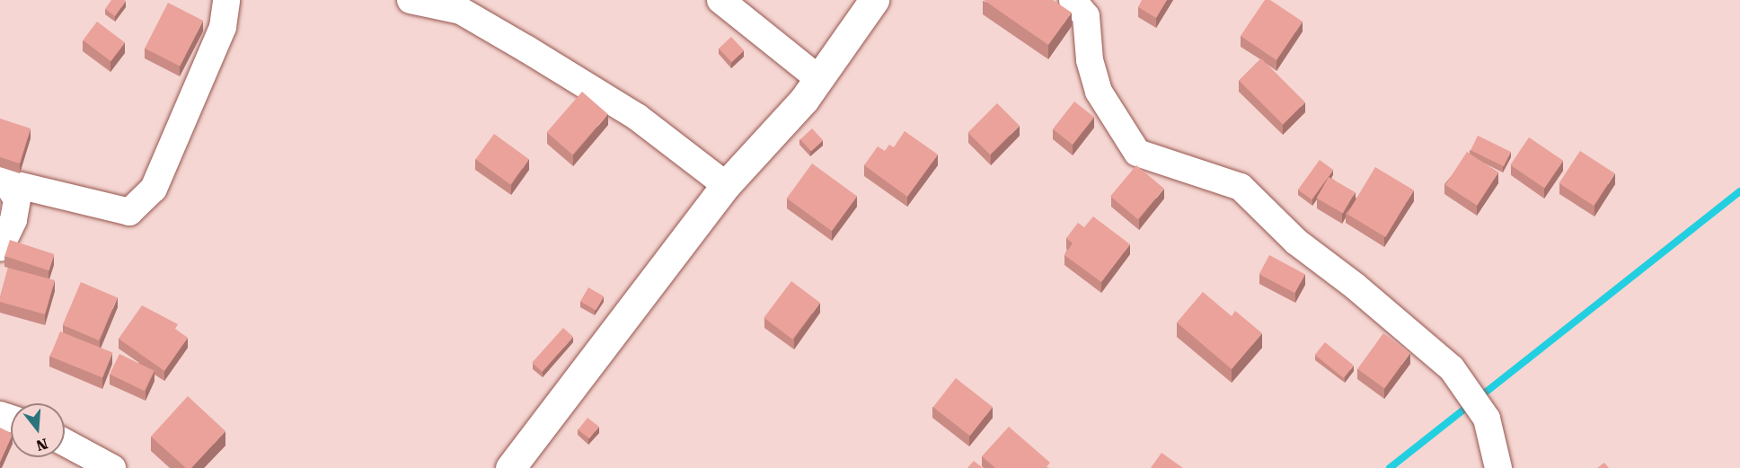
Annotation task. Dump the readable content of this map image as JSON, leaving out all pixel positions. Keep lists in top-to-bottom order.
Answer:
{
  "north": "bottom"
}
